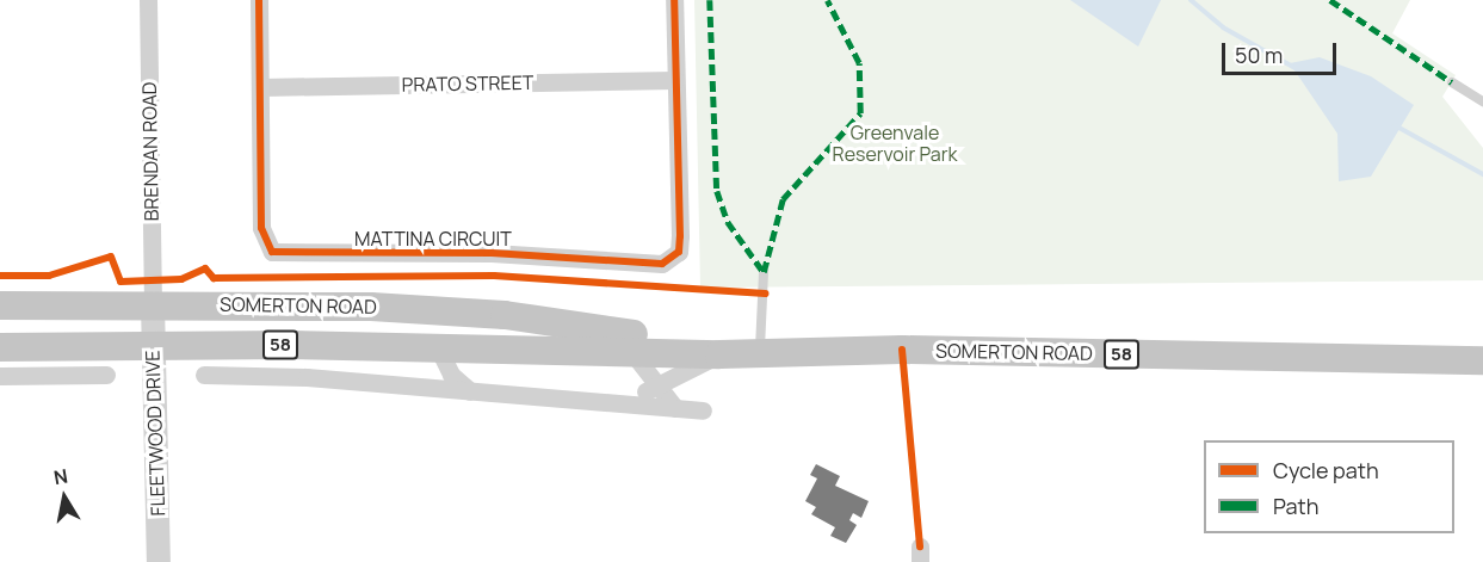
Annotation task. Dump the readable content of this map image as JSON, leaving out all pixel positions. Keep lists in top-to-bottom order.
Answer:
{
  "streets": {
    "main road": ["SOMERTON ROAD", "58"],
    "street": [
      "PRATO STREET",
      "BRENDAN ROAD",
      "MATTINA CIRCUIT",
      "FLEETWOOD DRIVE"
    ]
  },
  "crossings": [
    ["PRATO STREET", "MATTINA CIRCUIT"],
    ["BRENDAN ROAD", "SOMERTON ROAD"],
    ["BRENDAN ROAD", "FLEETWOOD DRIVE"],
    ["SOMERTON ROAD", "FLEETWOOD DRIVE"]
  ],
  "parks": ["Greenvale Reservoir Park"],
  "legend": ["Cycle path", "Path"],
  "scale_bar": "50 m",
  "north": "top"
}
